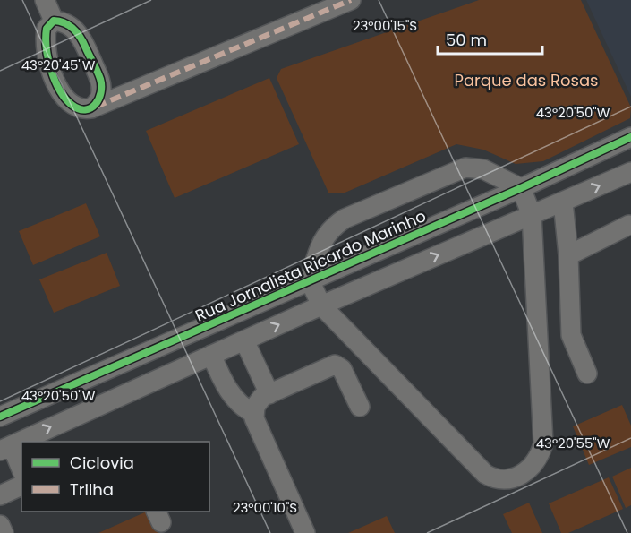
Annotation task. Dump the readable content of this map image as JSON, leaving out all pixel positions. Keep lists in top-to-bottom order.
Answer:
{
  "streets": {
    "street": ["Rua Jornalista Ricardo Marinho"]
  },
  "parks": ["Parque das Rosas"],
  "legend": ["Ciclovia", "Trilha"],
  "scale_bar": "50 m",
  "coordinates": [
    "23°00'15\"S",
    "43°20'45\"W",
    "43°20'50\"W",
    "43°20'55\"W",
    "23°00'10\"S"
  ]
}
